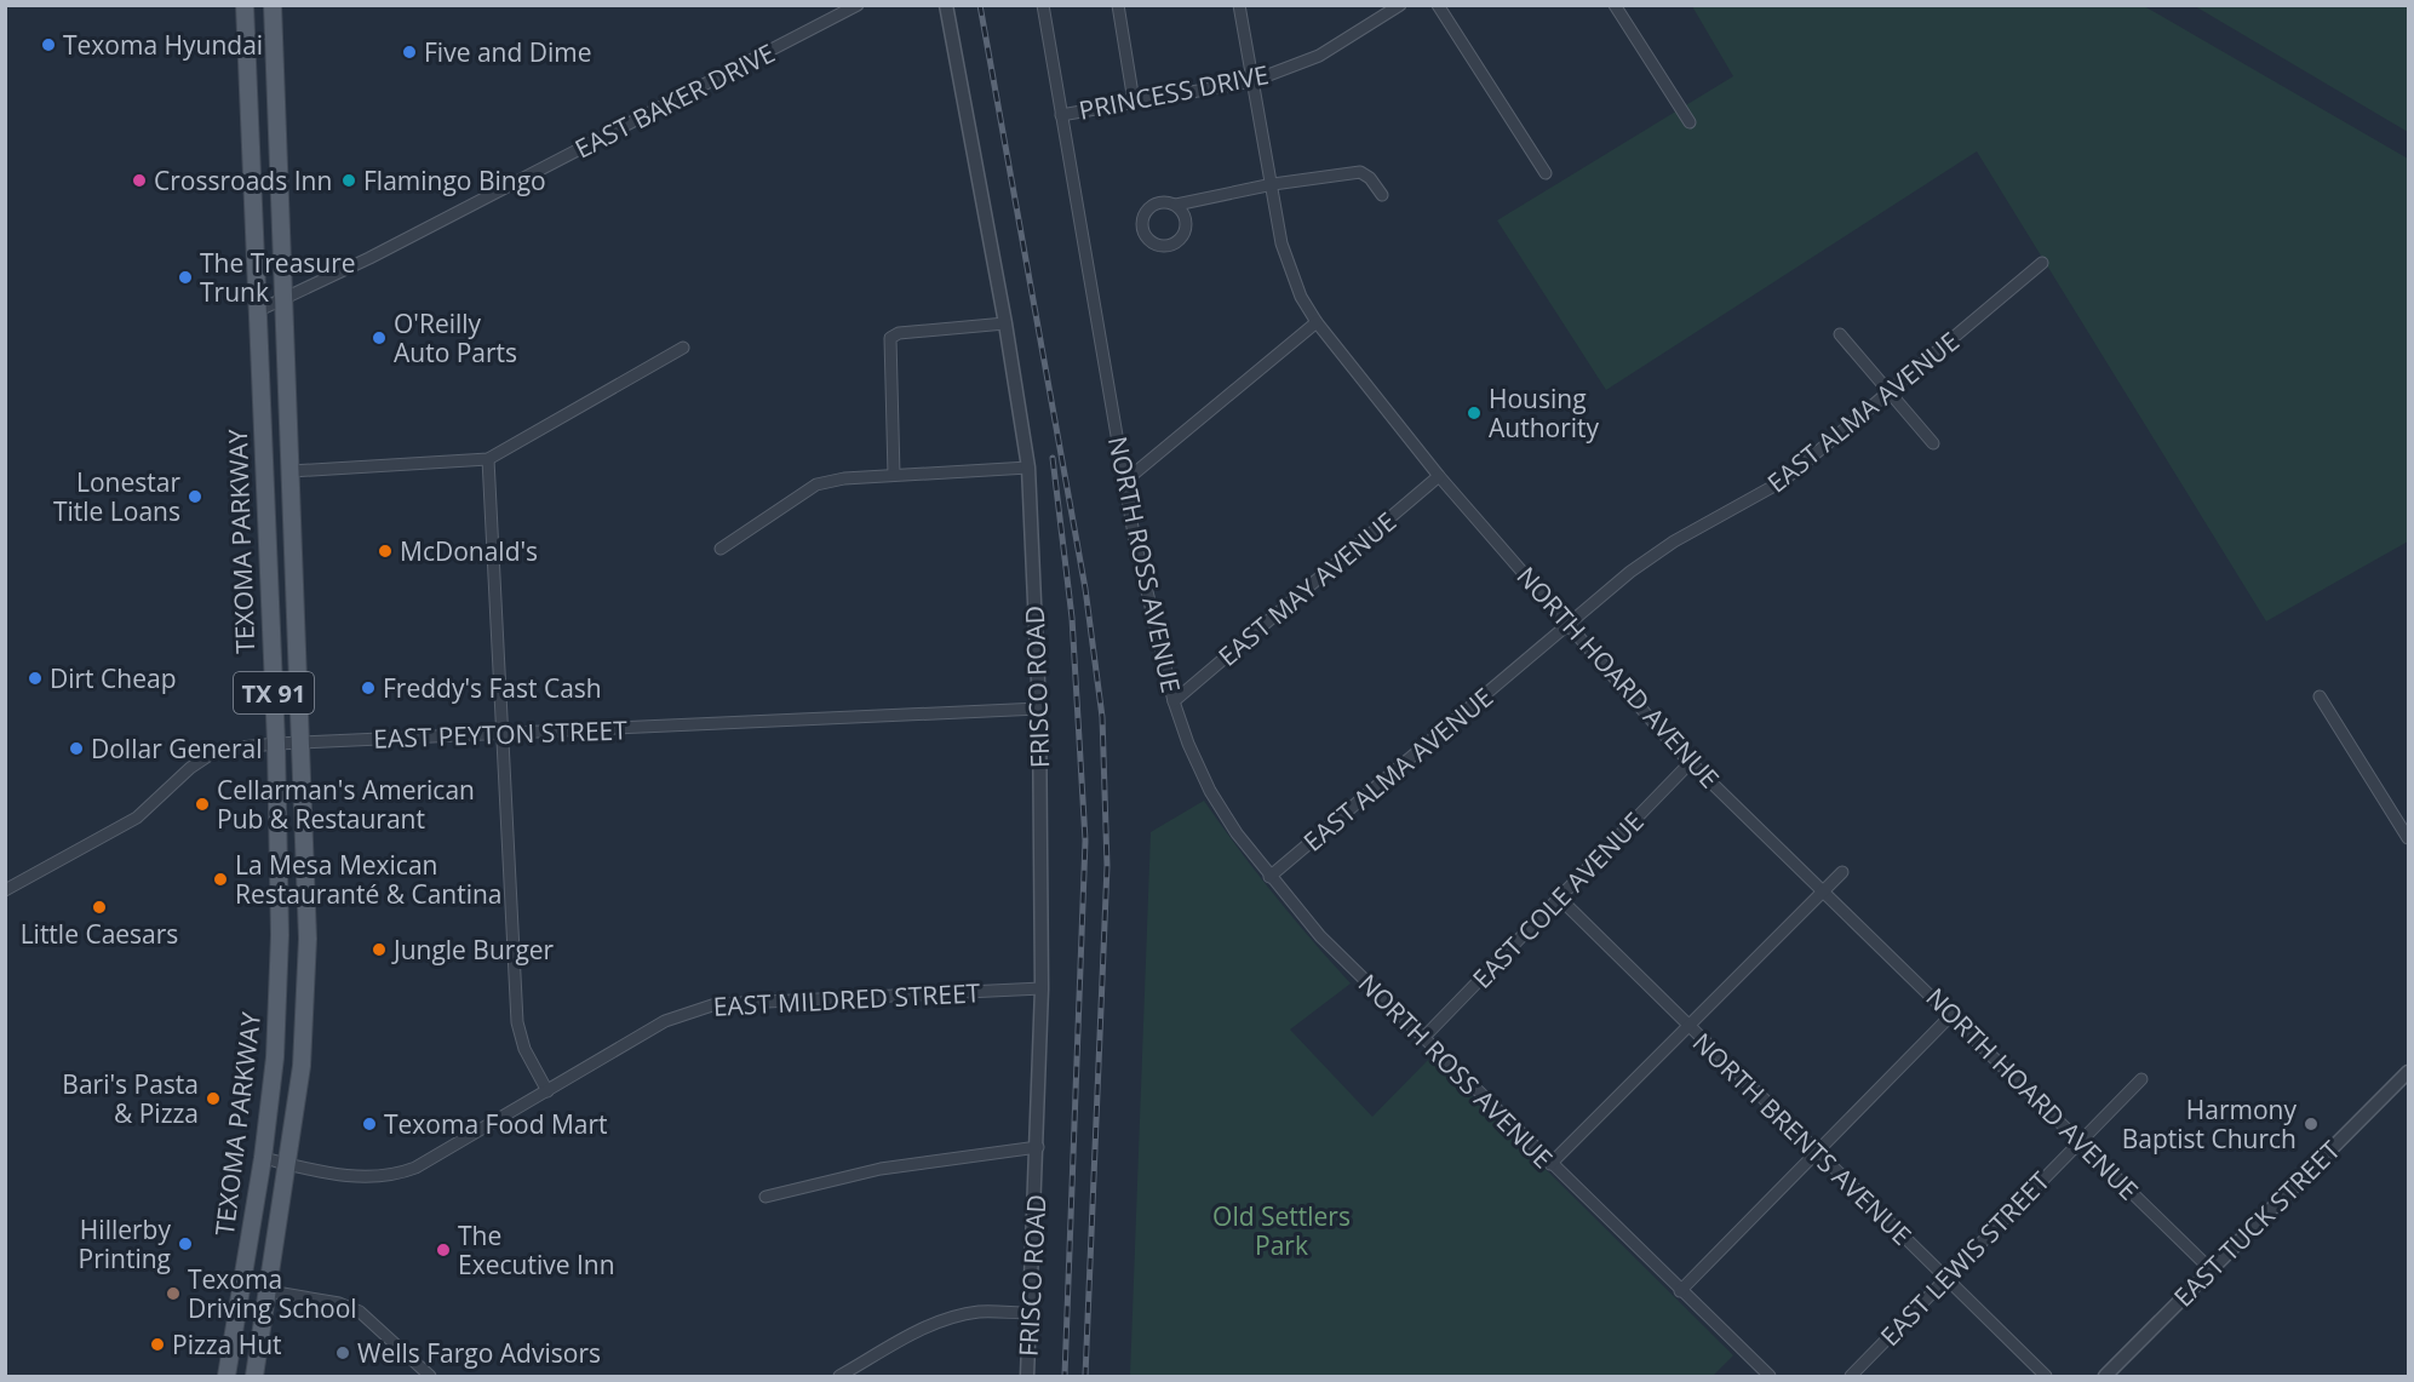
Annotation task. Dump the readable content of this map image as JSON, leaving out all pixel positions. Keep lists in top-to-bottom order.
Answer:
{
  "streets": {
    "main road": ["TEXOMA PARKWAY", "TX 91"],
    "street": [
      "PRINCESS DRIVE",
      "EAST BAKER DRIVE",
      "EAST ALMA AVENUE",
      "NORTH ROSS AVENUE",
      "EAST MAY AVENUE",
      "NORTH HOARD AVENUE",
      "FRISCO ROAD",
      "EAST PEYTON STREET",
      "EAST COLE AVENUE",
      "EAST MILDRED STREET",
      "NORTH BRENTS AVENUE",
      "EAST TUCK STREET",
      "EAST LEWIS STREET"
    ]
  },
  "crossings": [
    ["PRINCESS DRIVE", "NORTH ROSS AVENUE"],
    ["PRINCESS DRIVE", "NORTH HOARD AVENUE"],
    ["EAST BAKER DRIVE", "TEXOMA PARKWAY"],
    ["EAST ALMA AVENUE", "NORTH ROSS AVENUE"],
    ["EAST ALMA AVENUE", "NORTH HOARD AVENUE"],
    ["TEXOMA PARKWAY", "EAST PEYTON STREET"],
    ["TEXOMA PARKWAY", "EAST MILDRED STREET"],
    ["NORTH ROSS AVENUE", "EAST MAY AVENUE"],
    ["NORTH ROSS AVENUE", "EAST COLE AVENUE"],
    ["EAST MAY AVENUE", "NORTH HOARD AVENUE"],
    ["NORTH HOARD AVENUE", "EAST COLE AVENUE"],
    ["NORTH HOARD AVENUE", "EAST TUCK STREET"],
    ["NORTH HOARD AVENUE", "EAST LEWIS STREET"],
    ["FRISCO ROAD", "EAST PEYTON STREET"],
    ["FRISCO ROAD", "EAST MILDRED STREET"],
    ["EAST COLE AVENUE", "NORTH BRENTS AVENUE"],
    ["NORTH BRENTS AVENUE", "EAST LEWIS STREET"]
  ],
  "parks": ["Old Settlers Park"],
  "places": [
    "Texoma Hyundai",
    "Five and Dime",
    "Crossroads Inn",
    "Flamingo Bingo",
    "The Treasure Trunk",
    "O'Reilly Auto Parts",
    "Housing Authority",
    "Lonestar Title Loans",
    "McDonald's",
    "Dirt Cheap",
    "Freddy's Fast Cash",
    "Dollar General",
    "Cellarman's American Pub & Restaurant",
    "La Mesa Mexican Restauranté & Cantina",
    "Little Caesars",
    "Jungle Burger",
    "Bari's Pasta & Pizza",
    "Texoma Food Mart",
    "Harmony Baptist Church",
    "Hillerby Printing",
    "The Executive Inn",
    "Texoma Driving School",
    "Pizza Hut",
    "Wells Fargo Advisors"
  ]
}
